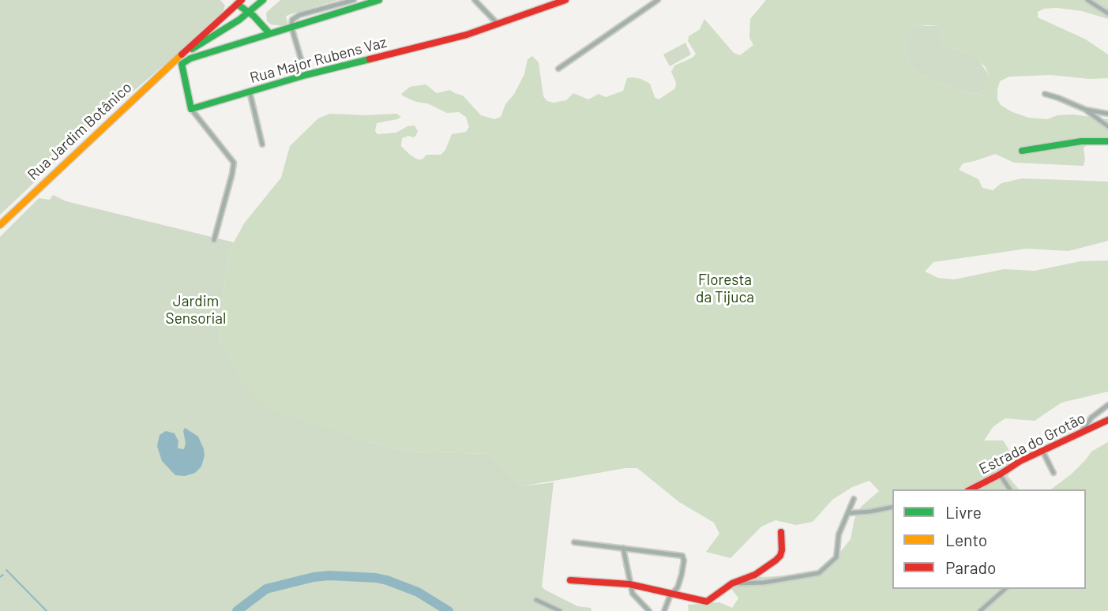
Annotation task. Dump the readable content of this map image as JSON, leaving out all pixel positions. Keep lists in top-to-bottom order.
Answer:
{
  "streets": {
    "street": ["Rua Major Rubens Vaz", "Rua Jardim Botânico", "Estrada do Grotão"]
  },
  "parks": ["Floresta da Tijuca", "Jardim Sensorial"],
  "legend": ["Livre", "Lento", "Parado"]
}
